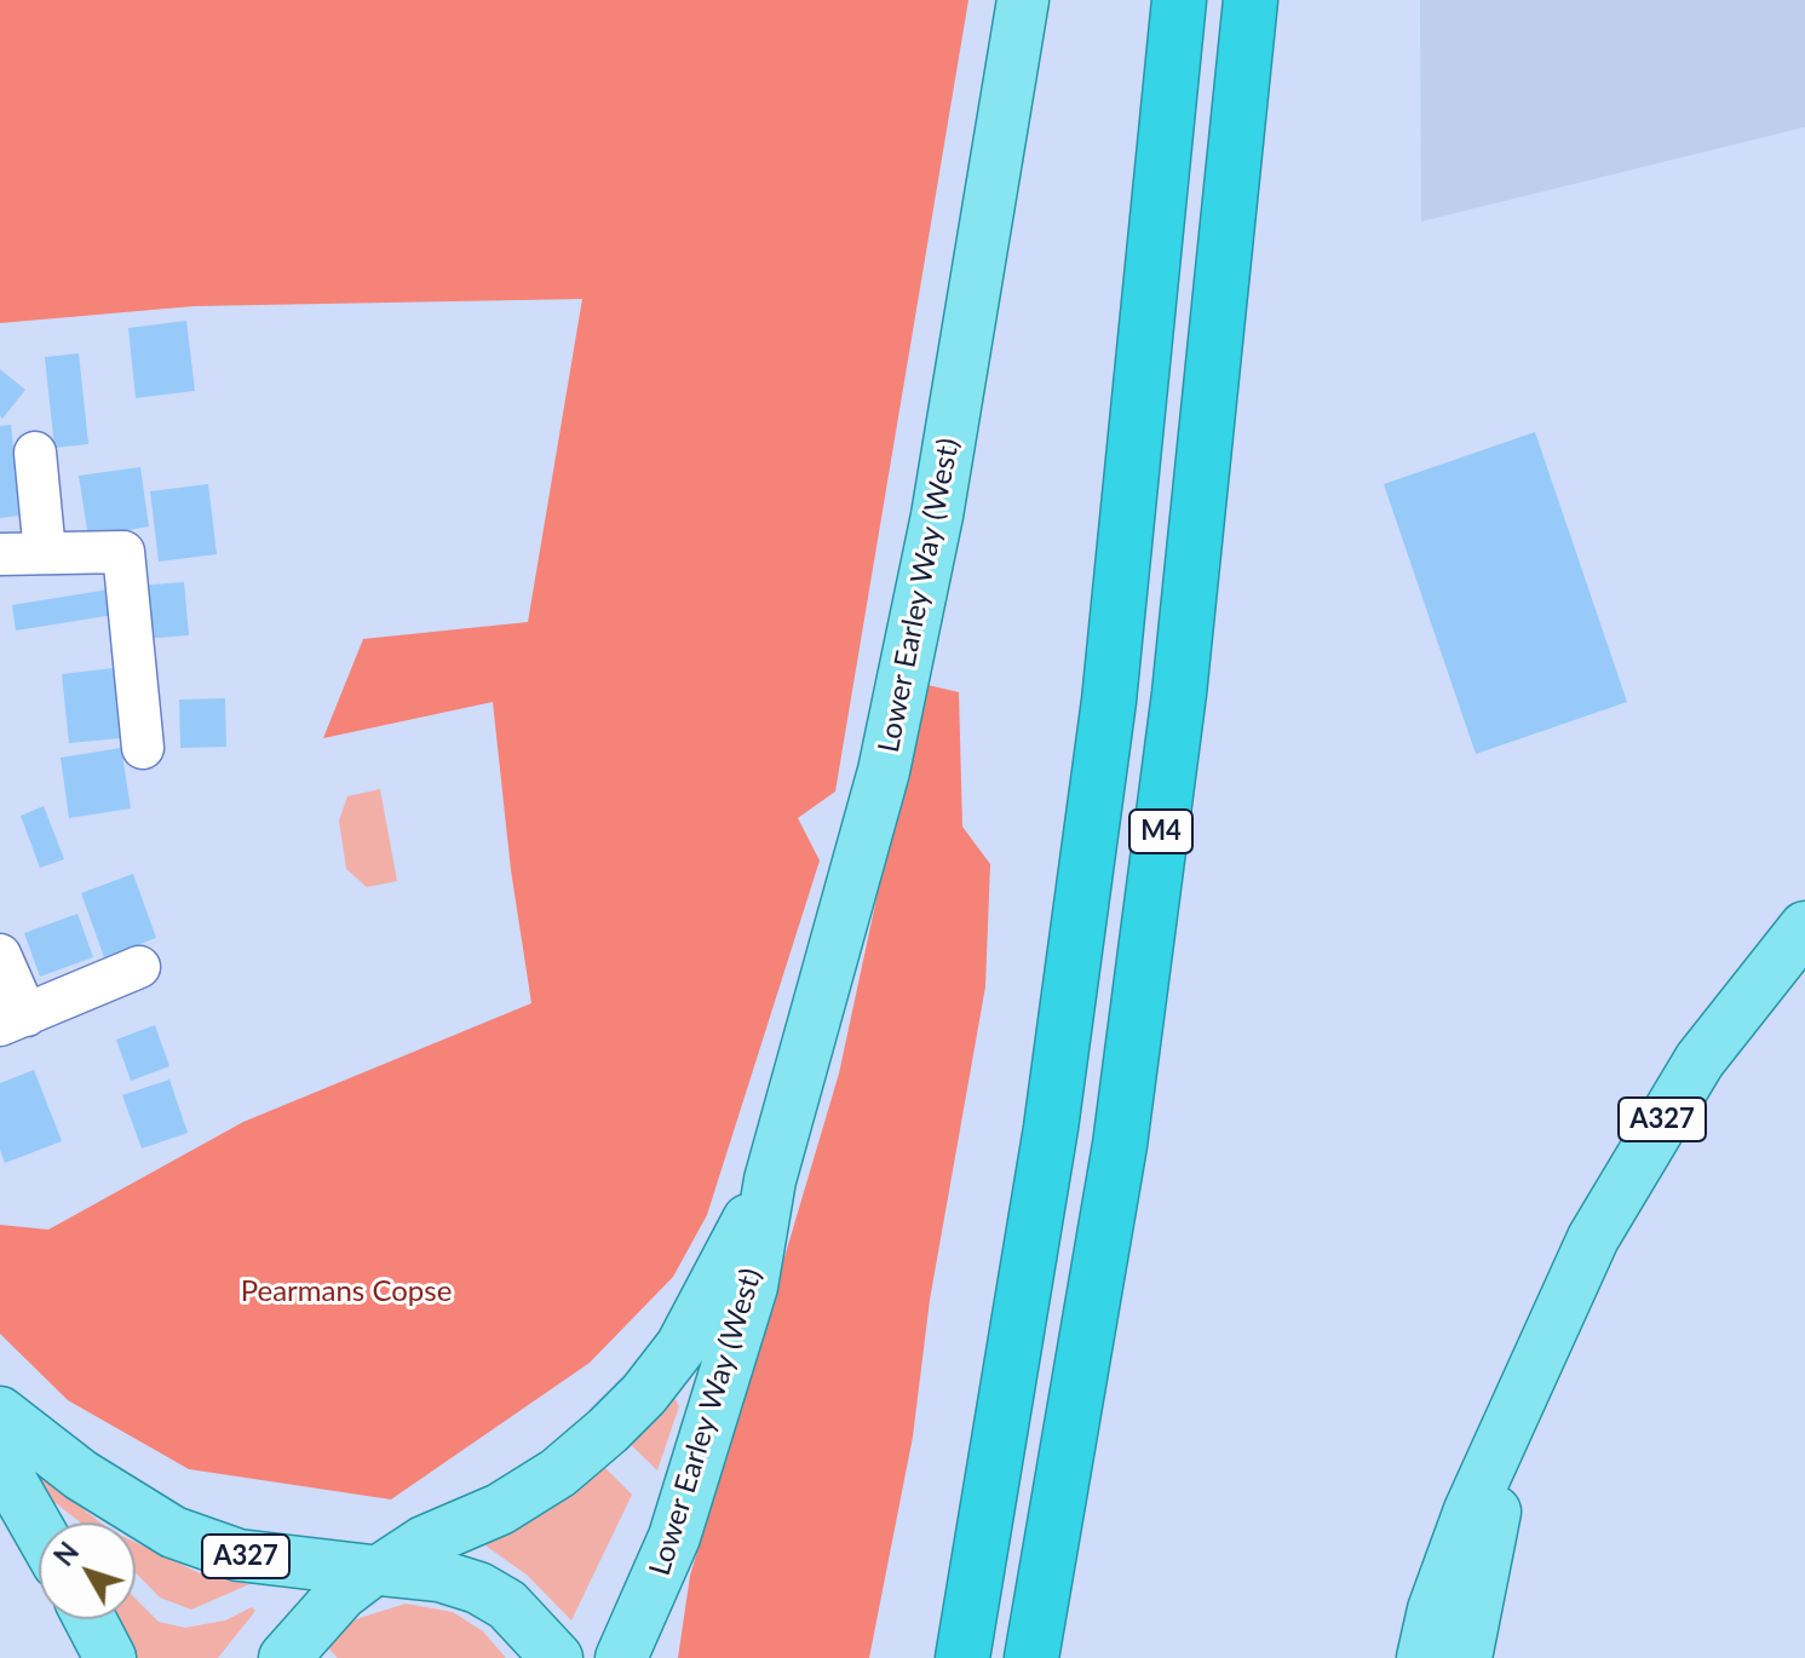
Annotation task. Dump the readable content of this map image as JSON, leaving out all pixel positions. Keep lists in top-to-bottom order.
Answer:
{
  "streets": {
    "highway": ["M4"],
    "main road": ["Lower Earley Way (West)", "A327"]
  },
  "crossings": [
    ["Lower Earley Way (West)", "A327"]
  ],
  "parks": ["Pearmans Copse"],
  "north": "top left"
}
